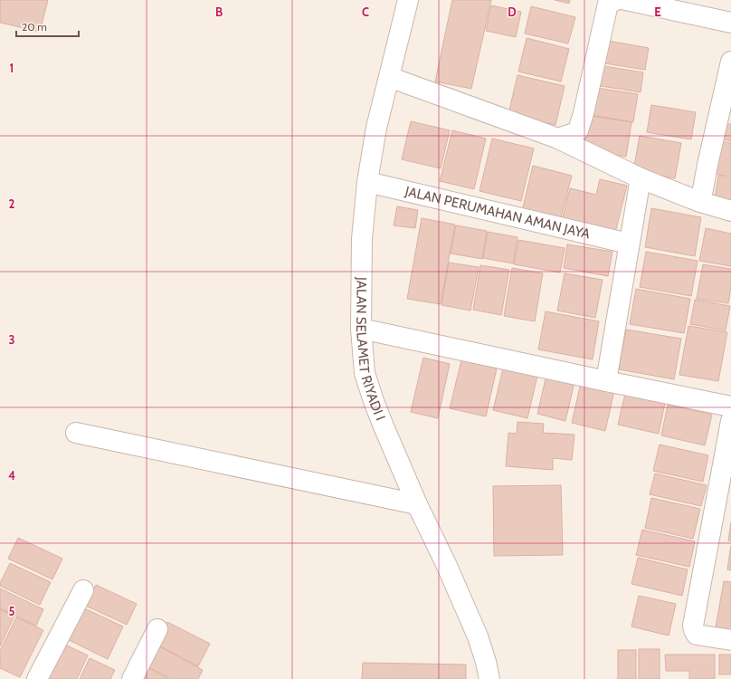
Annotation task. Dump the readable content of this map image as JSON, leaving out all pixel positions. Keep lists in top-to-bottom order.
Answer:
{
  "streets": {
    "street": ["JALAN PERUMAHAN AMAN JAYA", "JALAN SELAMET RIYADI I"]
  },
  "crossings": [
    ["JALAN PERUMAHAN AMAN JAYA", "JALAN SELAMET RIYADI I"]
  ],
  "scale_bar": "20 m",
  "grid": {
    "columns": [
      "B",
      "C",
      "D",
      "E"
    ],
    "rows": [
      "1",
      "2",
      "3",
      "4",
      "5"
    ]
  }
}
